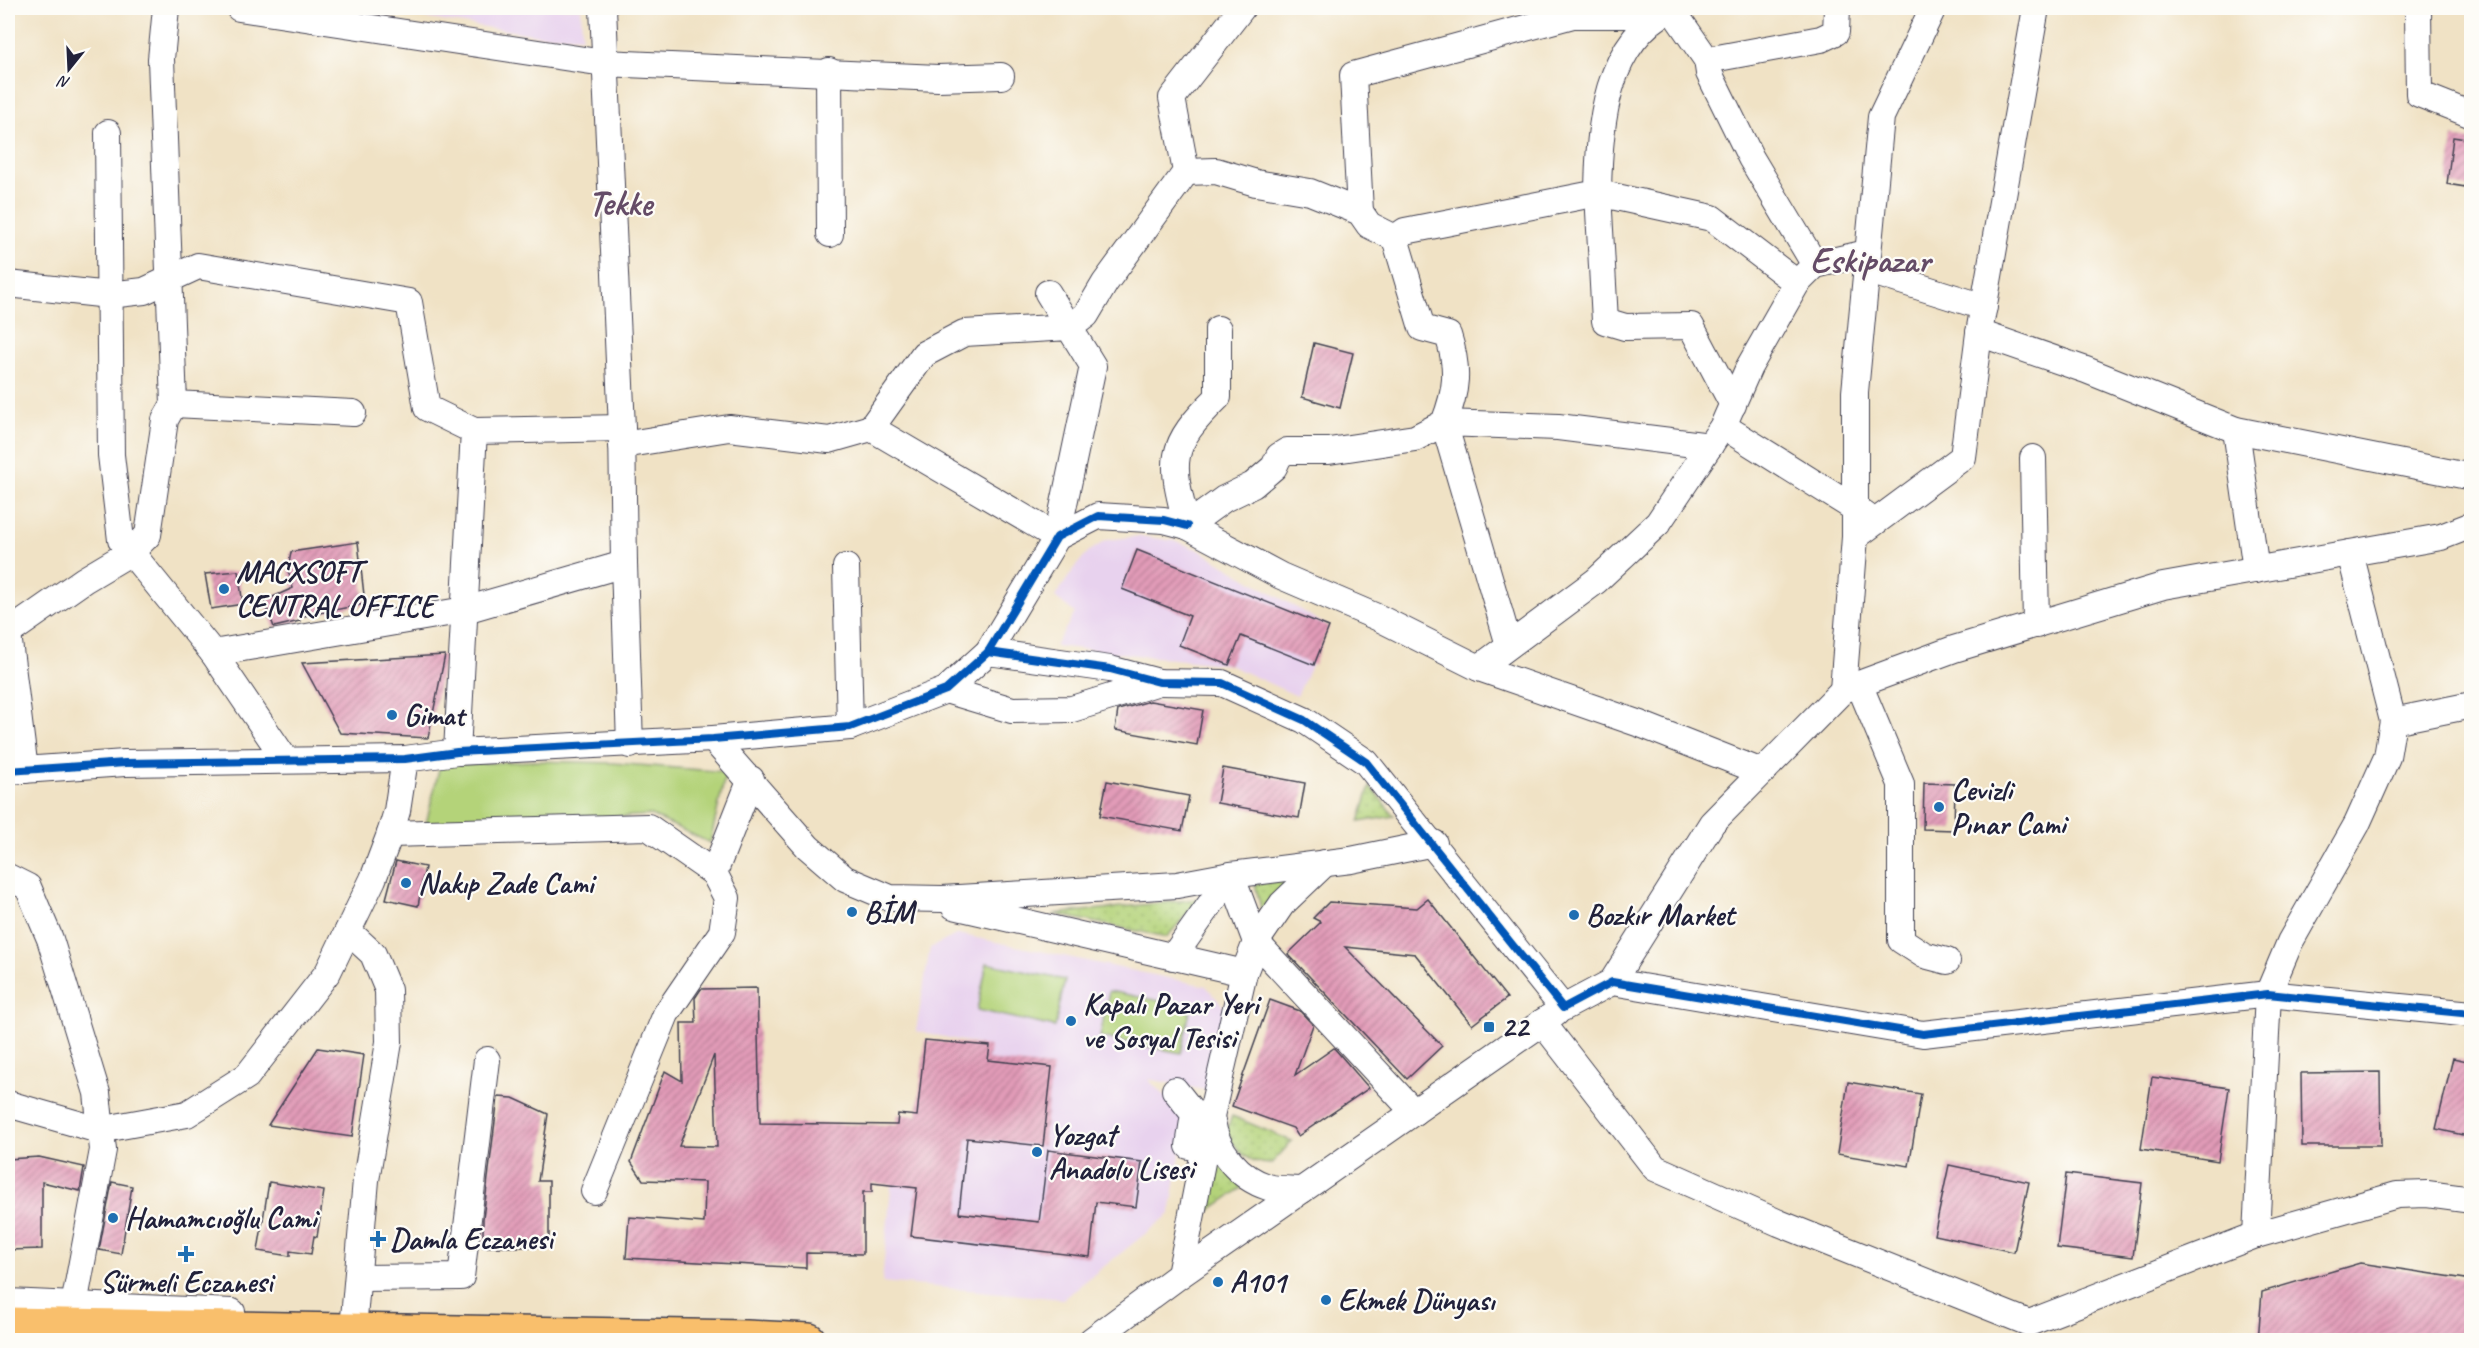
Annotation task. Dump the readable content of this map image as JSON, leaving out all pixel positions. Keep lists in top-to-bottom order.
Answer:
{
  "districts": ["Tekke", "Eskipazar"],
  "places": {
    "other": [
      "MACXSOFT CENTRAL OFFICE",
      "Gimat",
      "Cevizli Pınar Cami",
      "Nakıp Zade Cami",
      "BİM",
      "Bozkır Market",
      "Kapalı Pazar Yeri ve Sosyal Tesisi",
      "Yozgat Anadolu Lisesi",
      "Hamamcıoğlu Cami",
      "A101",
      "Ekmek Dünyası"
    ],
    "transit": ["22"],
    "health": ["Damla Eczanesi", "Sürmeli Eczanesi"]
  },
  "north": "bottom"
}
